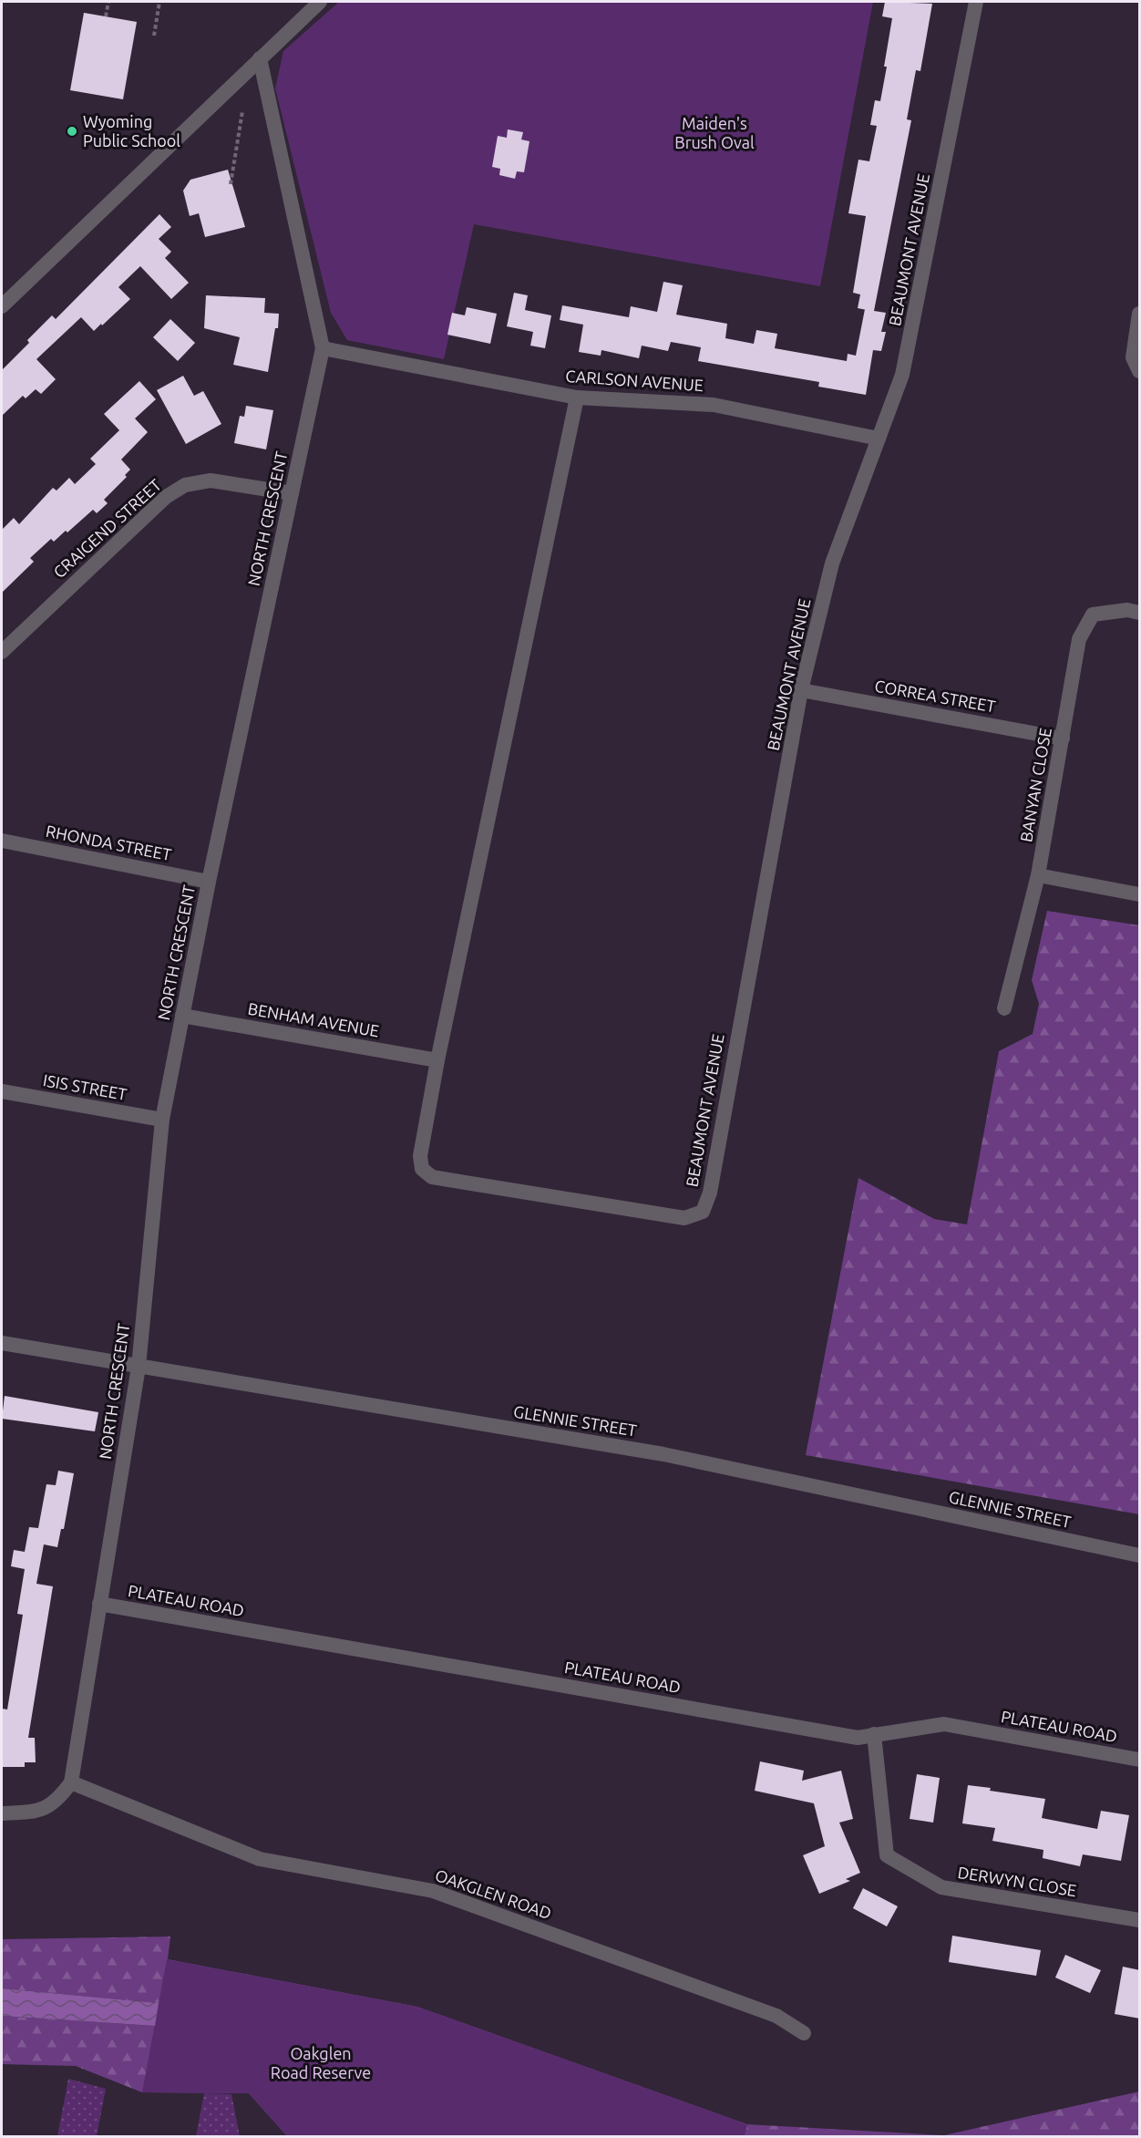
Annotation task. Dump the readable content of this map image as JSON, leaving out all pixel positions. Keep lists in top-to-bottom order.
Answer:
{
  "streets": {
    "street": [
      "BEAUMONT AVENUE",
      "CARLSON AVENUE",
      "NORTH CRESCENT",
      "CRAIGEND STREET",
      "CORREA STREET",
      "BANYAN CLOSE",
      "RHONDA STREET",
      "BENHAM AVENUE",
      "ISIS STREET",
      "GLENNIE STREET",
      "PLATEAU ROAD",
      "DERWYN CLOSE",
      "OAKGLEN ROAD"
    ]
  },
  "crossings": [
    ["BEAUMONT AVENUE", "CARLSON AVENUE"],
    ["BEAUMONT AVENUE", "CORREA STREET"],
    ["BEAUMONT AVENUE", "BENHAM AVENUE"],
    ["CARLSON AVENUE", "NORTH CRESCENT"],
    ["NORTH CRESCENT", "CRAIGEND STREET"],
    ["NORTH CRESCENT", "RHONDA STREET"],
    ["NORTH CRESCENT", "BENHAM AVENUE"],
    ["NORTH CRESCENT", "ISIS STREET"],
    ["NORTH CRESCENT", "GLENNIE STREET"],
    ["NORTH CRESCENT", "PLATEAU ROAD"],
    ["NORTH CRESCENT", "OAKGLEN ROAD"],
    ["CORREA STREET", "BANYAN CLOSE"],
    ["PLATEAU ROAD", "DERWYN CLOSE"]
  ],
  "parks": ["Maiden's Brush Oval", "Oakglen Road Reserve"],
  "places": ["Wyoming Public School"]
}
